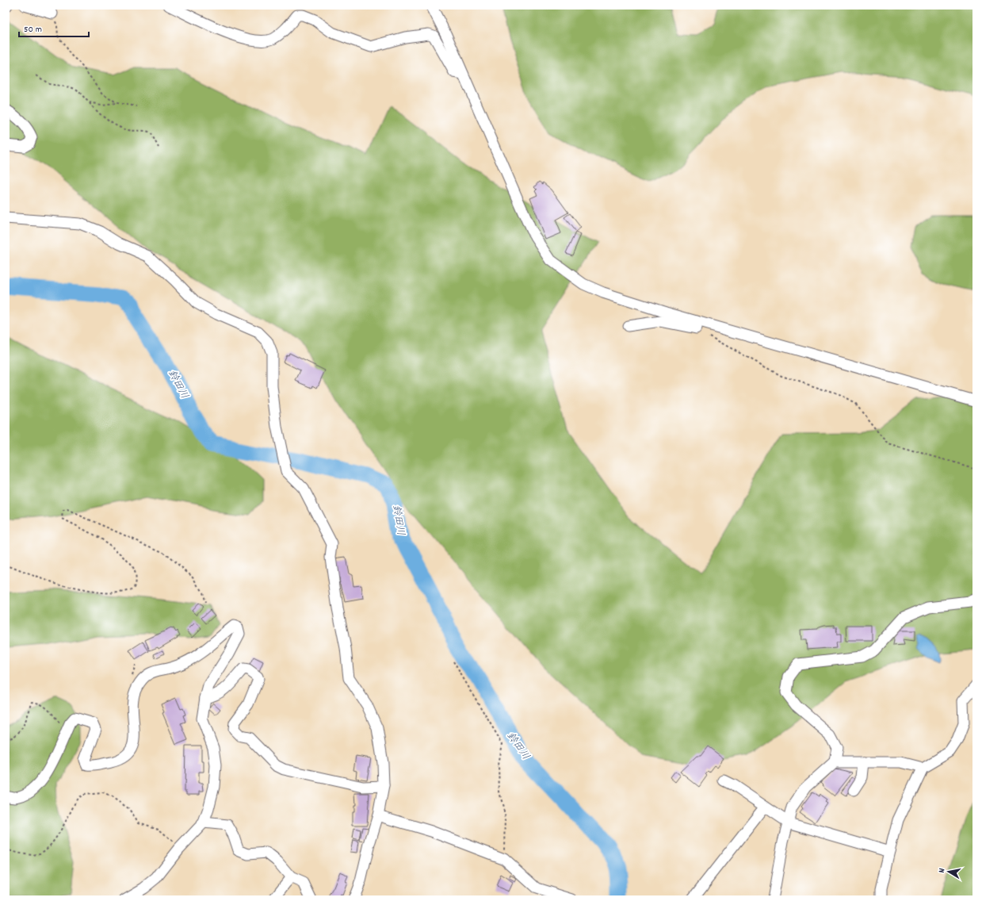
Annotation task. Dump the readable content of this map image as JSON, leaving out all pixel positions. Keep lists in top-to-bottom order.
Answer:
{
  "water": ["鈴田川"],
  "scale_bar": "50 m",
  "north": "left"
}
